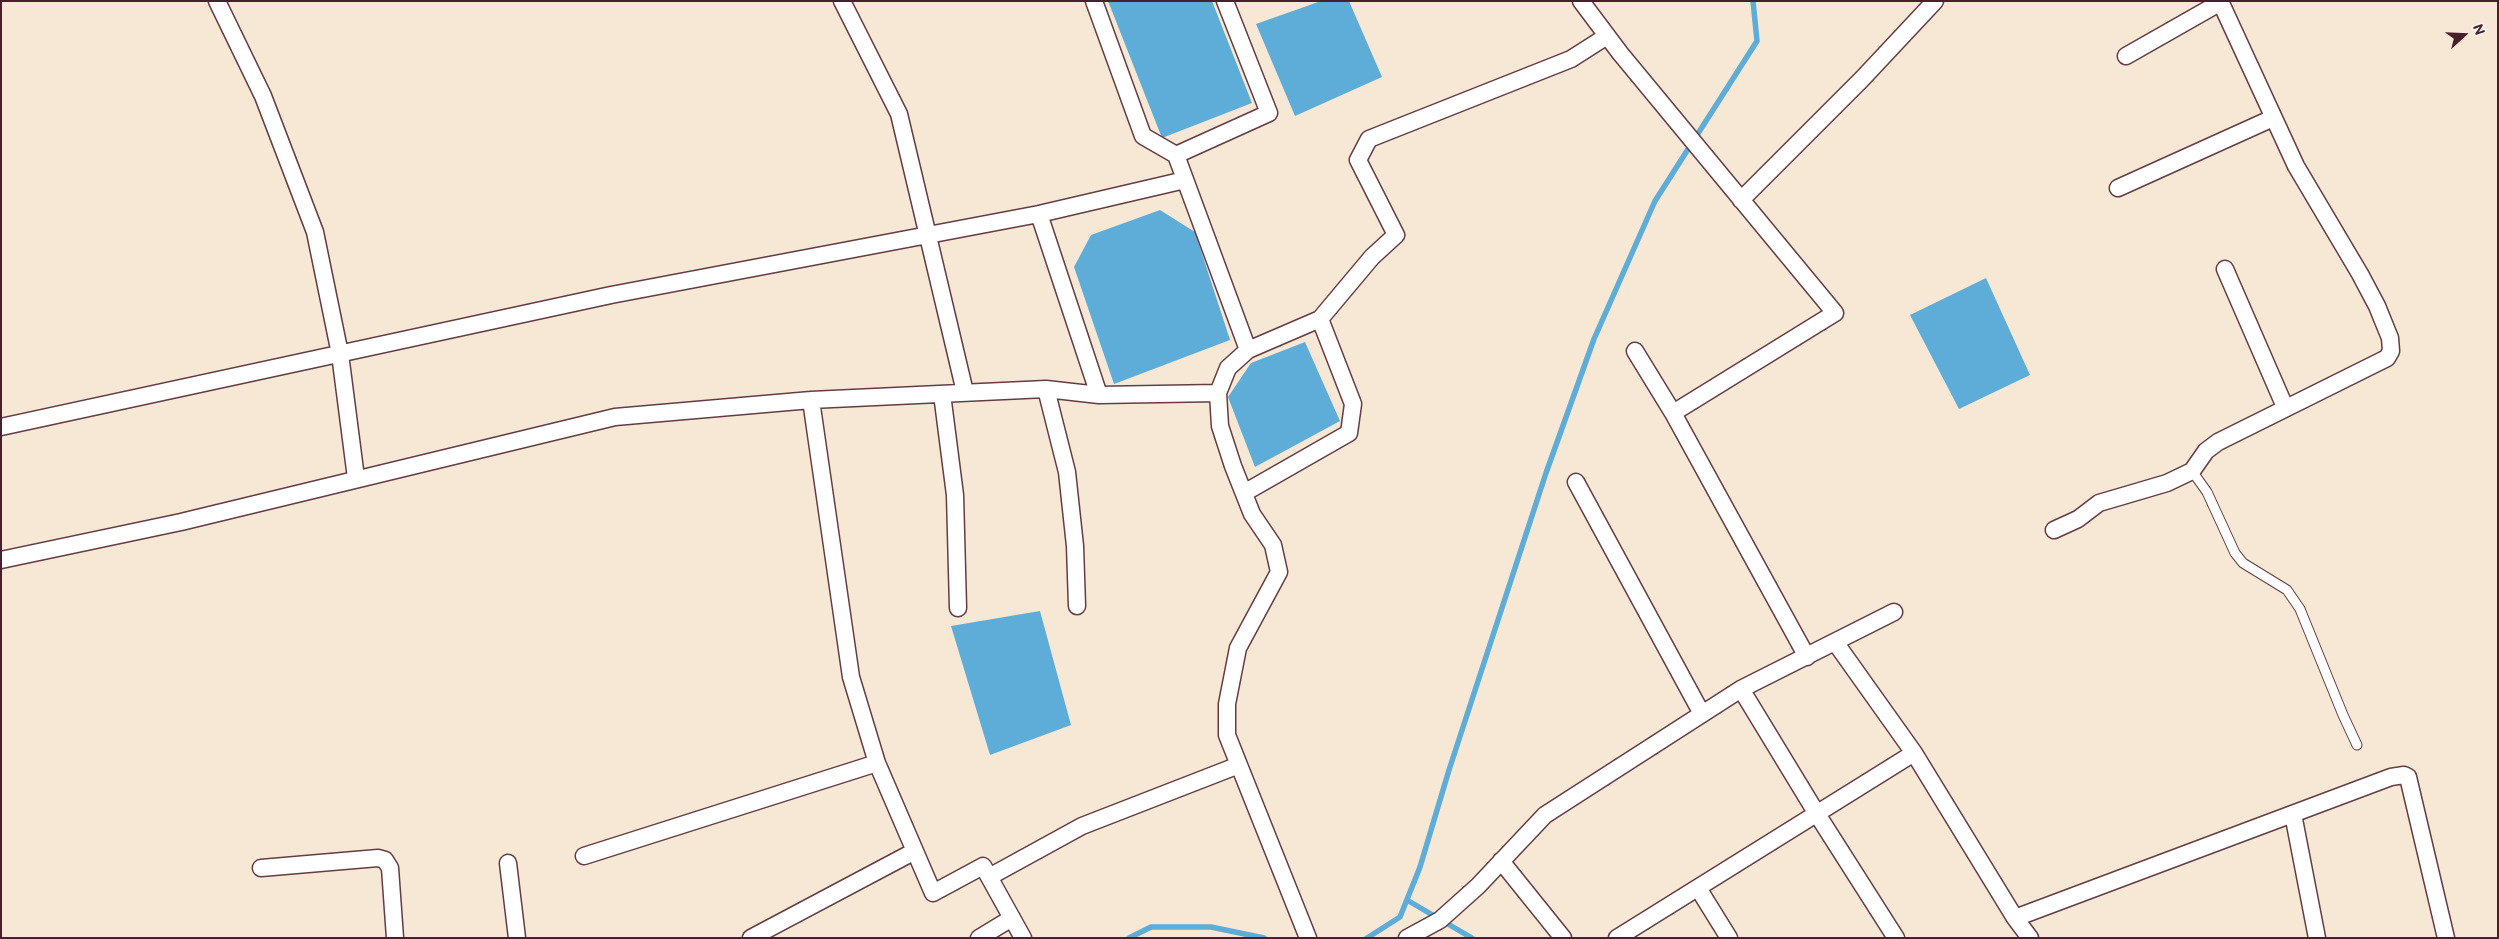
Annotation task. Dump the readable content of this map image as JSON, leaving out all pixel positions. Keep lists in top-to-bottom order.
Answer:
{
  "north": "right"
}
